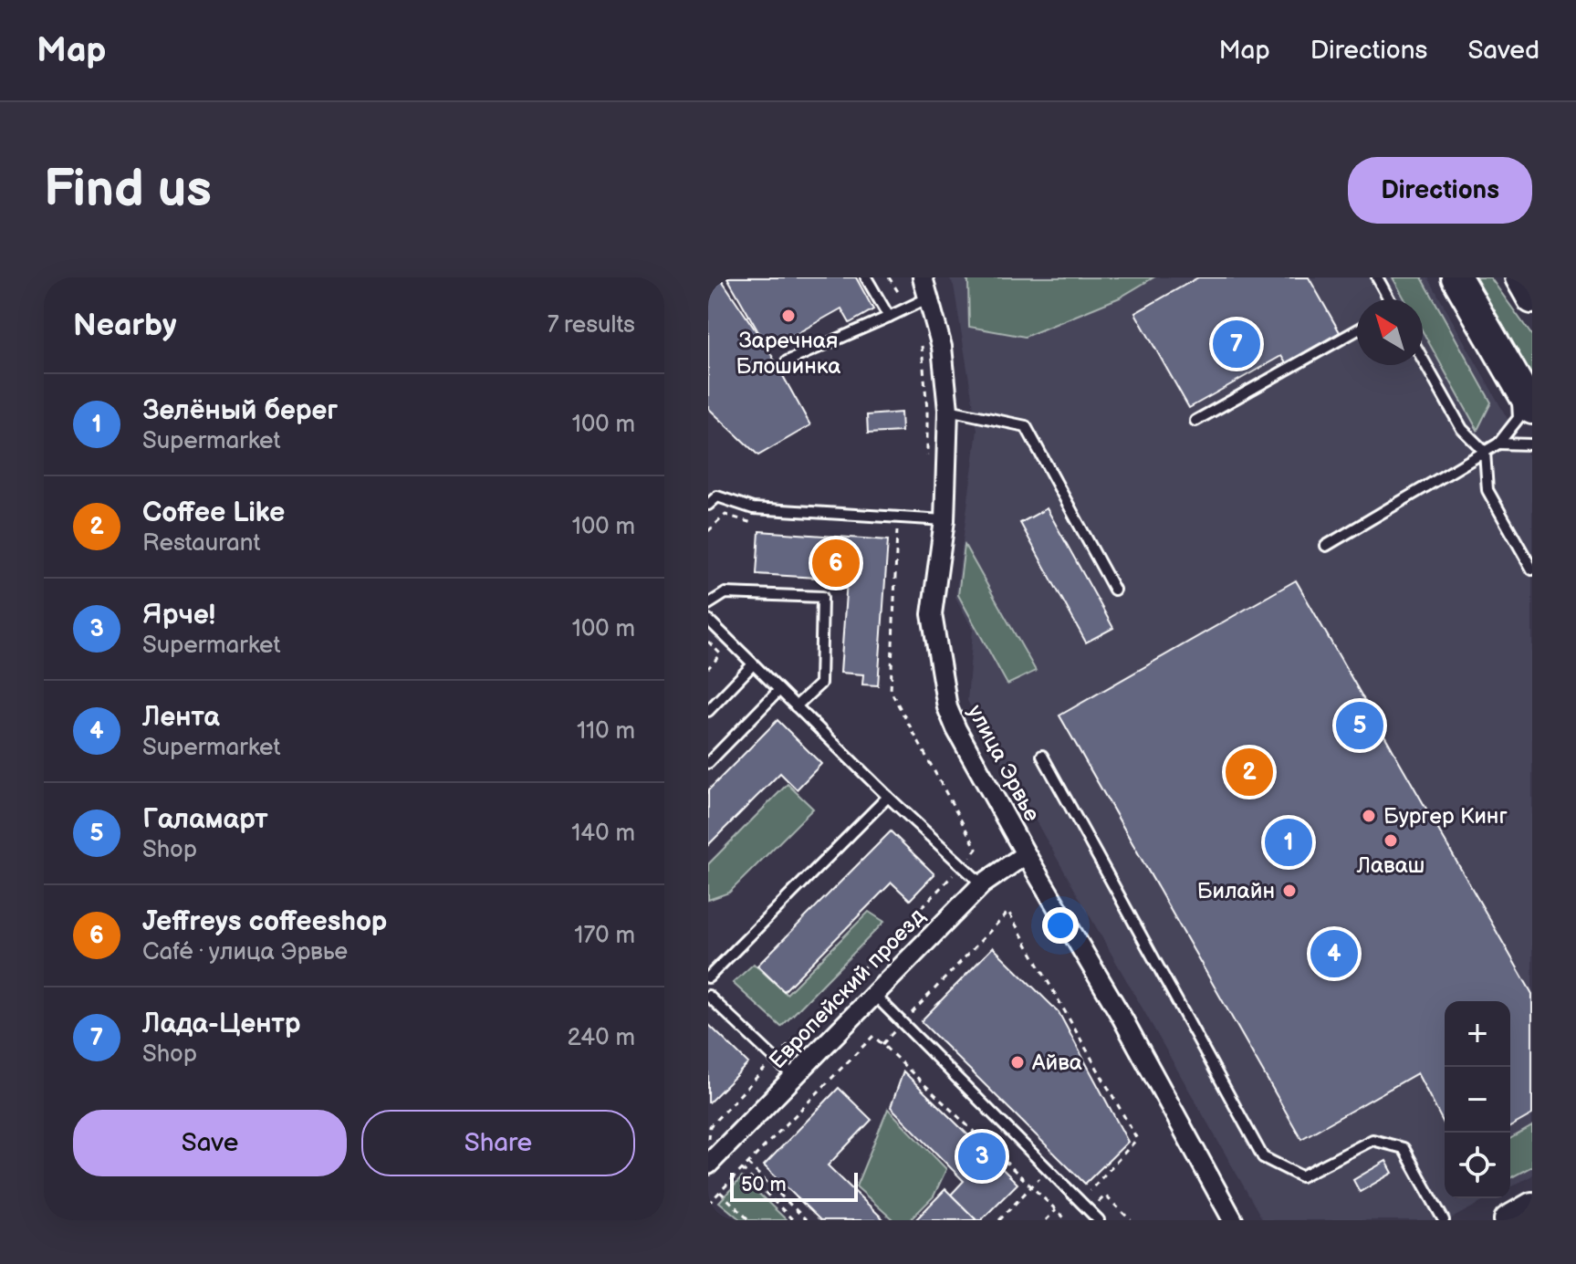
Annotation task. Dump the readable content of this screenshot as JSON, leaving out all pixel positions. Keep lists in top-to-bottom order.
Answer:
{
  "streets": {
    "street": ["улица Эрвье", "Европейский проезд"]
  },
  "crossings": [
    ["улица Эрвье", "Европейский проезд"]
  ],
  "places": [
    "Заречная Блошинка",
    "Бургер Кинг",
    "Лаваш",
    "Билайн",
    "Айва"
  ],
  "scale_bar": "50 m",
  "north": "top left",
  "page": {
    "header": "Map",
    "nav": ["Map", "Directions", "Saved"],
    "buttons": [
      "Directions",
      ["Save", "Share"]
    ],
    "title": "Find us",
    "heading": ["Nearby", "7 results"],
    "pins": [
      "7",
      "6",
      "5",
      "2",
      "1",
      "4",
      "3"
    ],
    "list": [
      {
        "mark": "1",
        "name": "Зелёный берег",
        "note": "Supermarket",
        "value": "100 m"
      },
      {
        "mark": "2",
        "name": "Coffee Like",
        "note": "Restaurant",
        "value": "100 m"
      },
      {
        "mark": "3",
        "name": "Ярче!",
        "note": "Supermarket",
        "value": "100 m"
      },
      {
        "mark": "4",
        "name": "Лента",
        "note": "Supermarket",
        "value": "110 m"
      },
      {
        "mark": "5",
        "name": "Галамарт",
        "note": "Shop",
        "value": "140 m"
      },
      {
        "mark": "6",
        "name": "Jeffreys coffeeshop",
        "note": "Café · улица Эрвье",
        "value": "170 m"
      },
      {
        "mark": "7",
        "name": "Лада-Центр",
        "note": "Shop",
        "value": "240 m"
      }
    ],
    "map_buttons": ["+", "−"],
    "scale": "50 m"
  }
}
